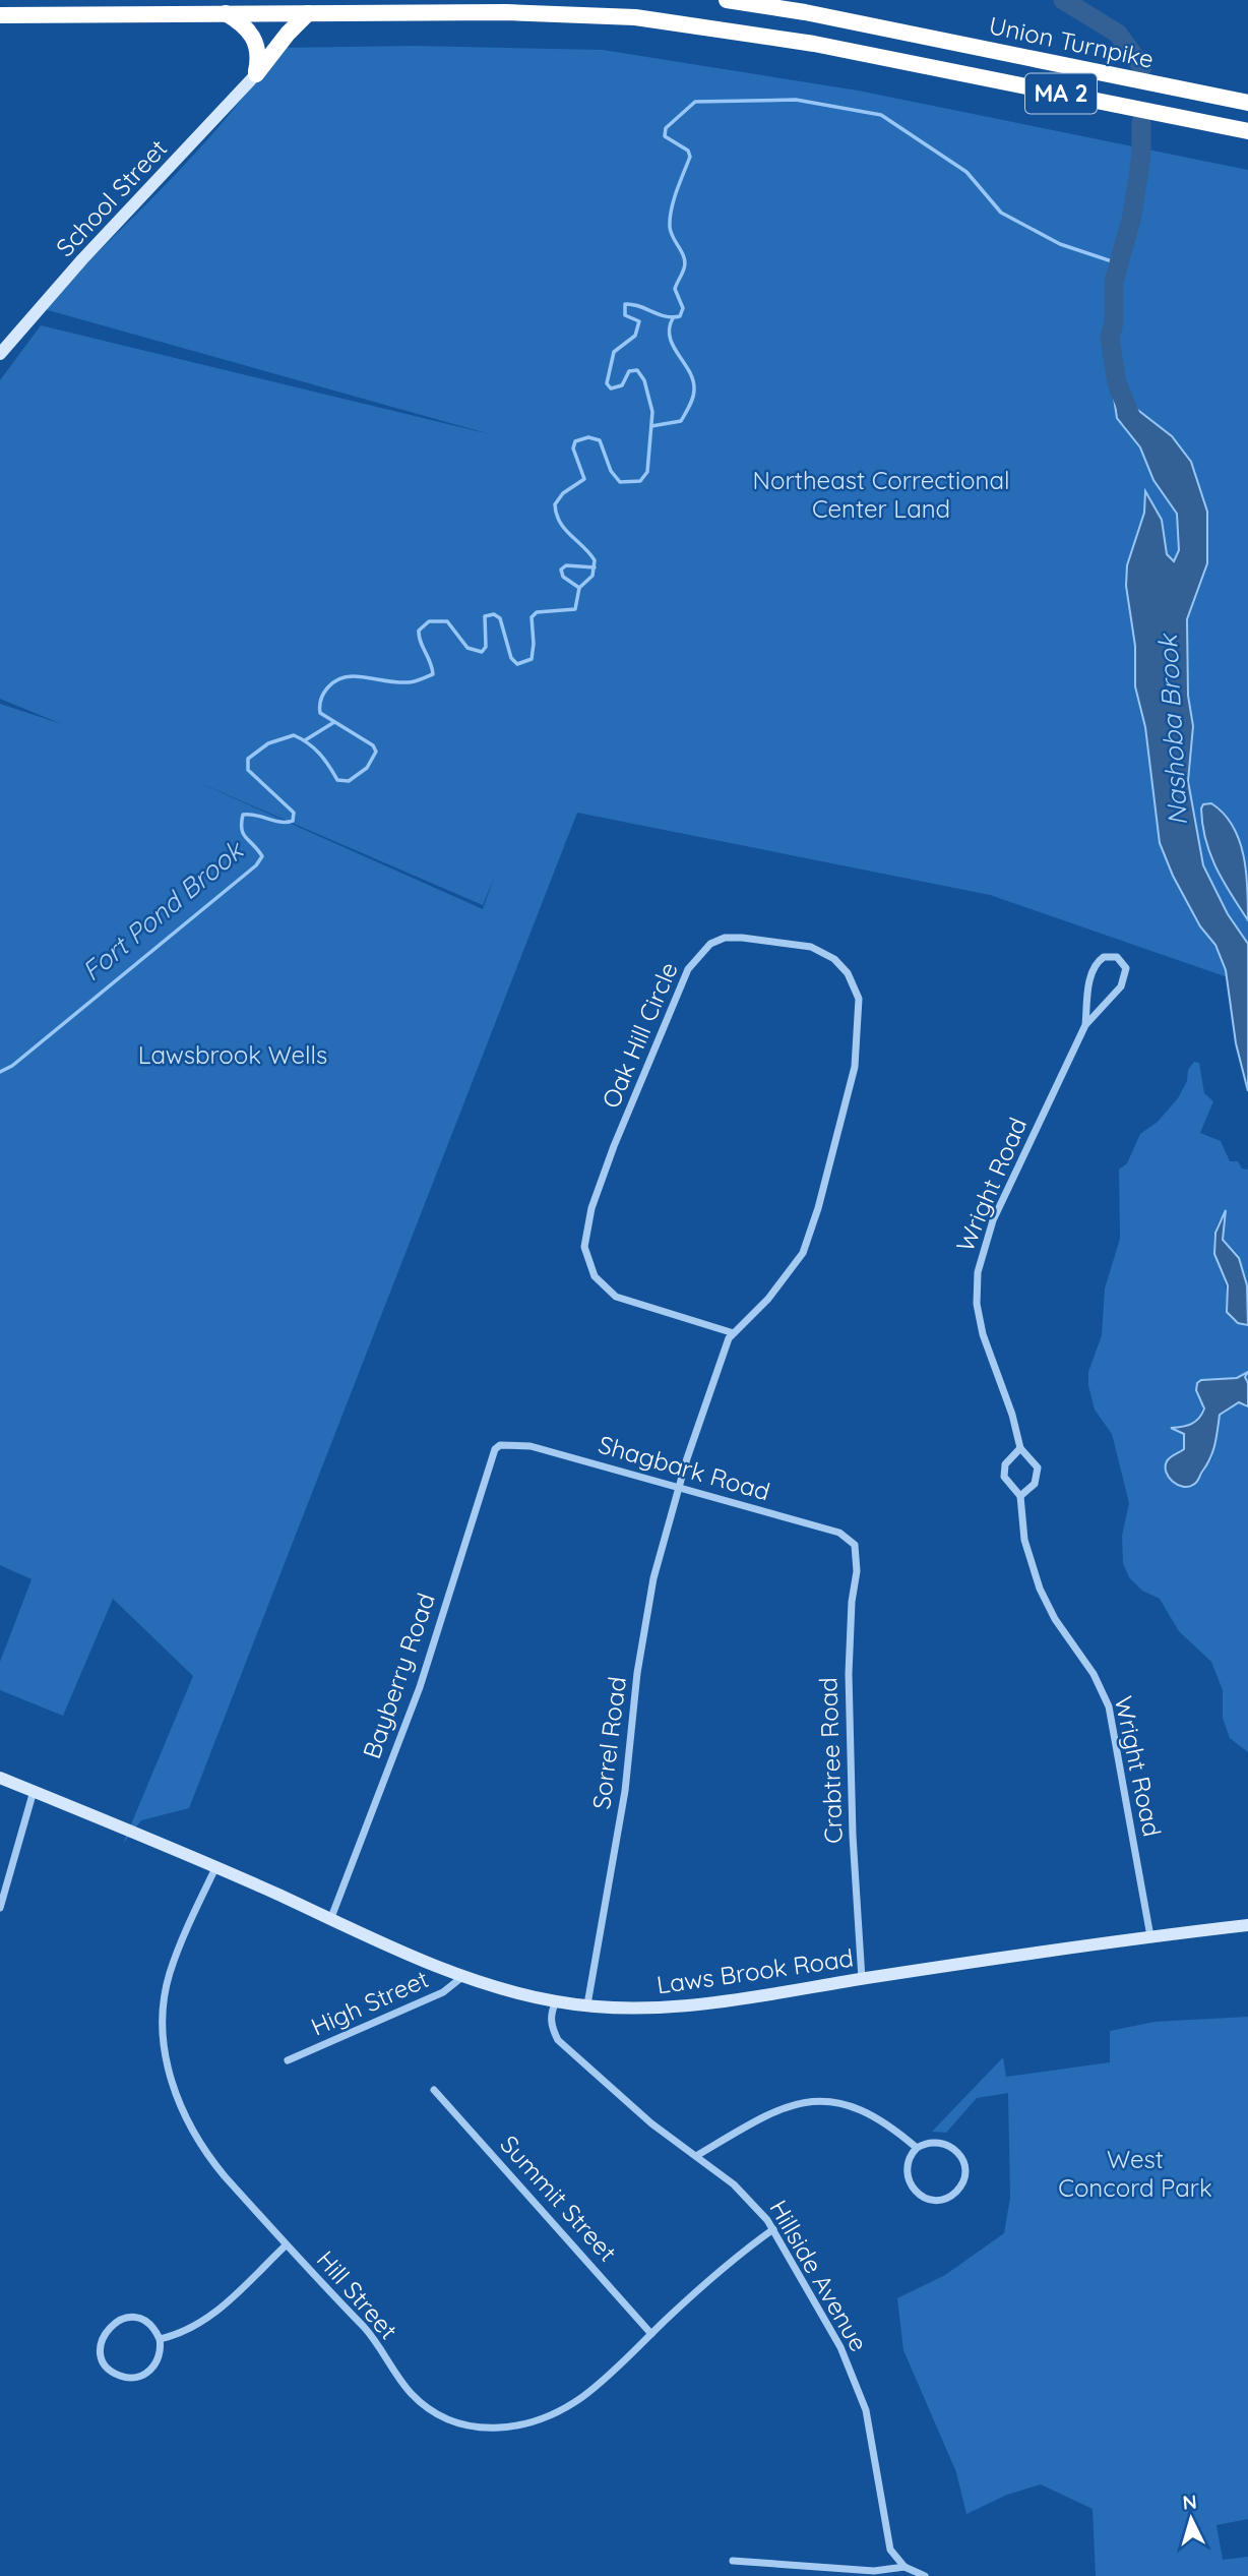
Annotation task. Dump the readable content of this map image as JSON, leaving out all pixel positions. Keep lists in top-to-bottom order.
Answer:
{
  "streets": {
    "highway": ["Union Turnpike", "MA 2"],
    "street": [
      "School Street",
      "Oak Hill Circle",
      "Wright Road",
      "Shagbark Road",
      "Bayberry Road",
      "Sorrel Road",
      "Crabtree Road",
      "Laws Brook Road",
      "High Street",
      "Summit Street",
      "Hillside Avenue",
      "Hill Street"
    ]
  },
  "crossings": [
    ["Union Turnpike", "MA 2"],
    ["Oak Hill Circle", "Shagbark Road"],
    ["Oak Hill Circle", "Sorrel Road"],
    ["Wright Road", "Laws Brook Road"],
    ["Shagbark Road", "Bayberry Road"],
    ["Shagbark Road", "Sorrel Road"],
    ["Shagbark Road", "Crabtree Road"],
    ["Bayberry Road", "Laws Brook Road"],
    ["Sorrel Road", "Laws Brook Road"],
    ["Crabtree Road", "Laws Brook Road"],
    ["Laws Brook Road", "High Street"],
    ["Laws Brook Road", "Hillside Avenue"],
    ["Laws Brook Road", "Hill Street"],
    ["Summit Street", "Hill Street"],
    ["Hillside Avenue", "Hill Street"]
  ],
  "water": ["Nashoba Brook", "Fort Pond Brook"],
  "parks": ["Northeast Correctional Center Land", "Lawsbrook Wells", "West Concord Park"],
  "north": "top"
}
